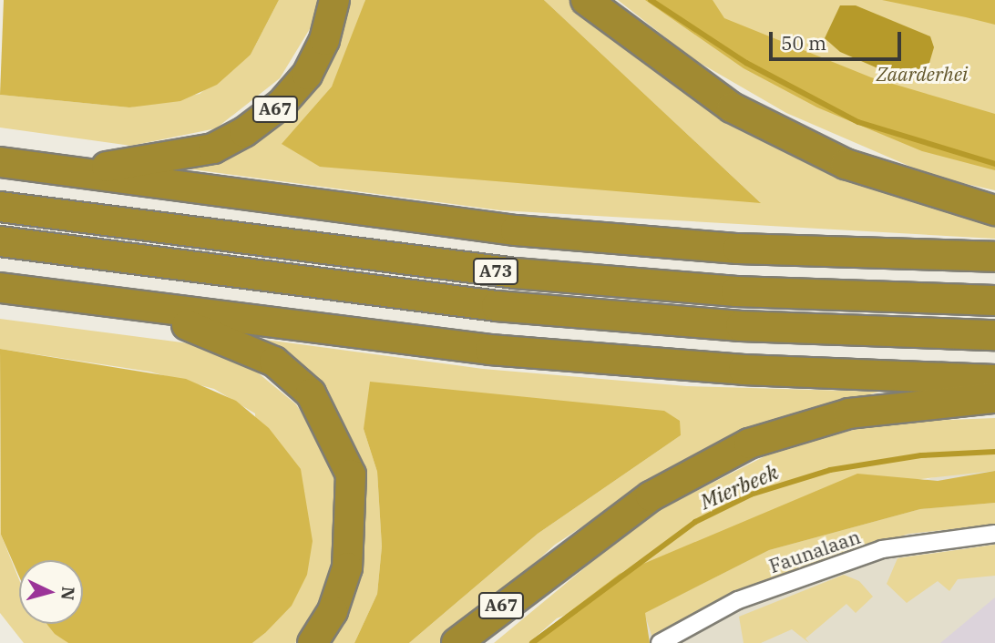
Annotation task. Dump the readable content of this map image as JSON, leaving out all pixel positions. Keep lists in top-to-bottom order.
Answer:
{
  "streets": {
    "highway": ["A67", "A73"],
    "street": ["Faunalaan"]
  },
  "crossings": [
    ["A67", "A73"]
  ],
  "water": ["Mierbeek"],
  "parks": ["Zaarderhei"],
  "scale_bar": "50 m",
  "north": "right"
}
